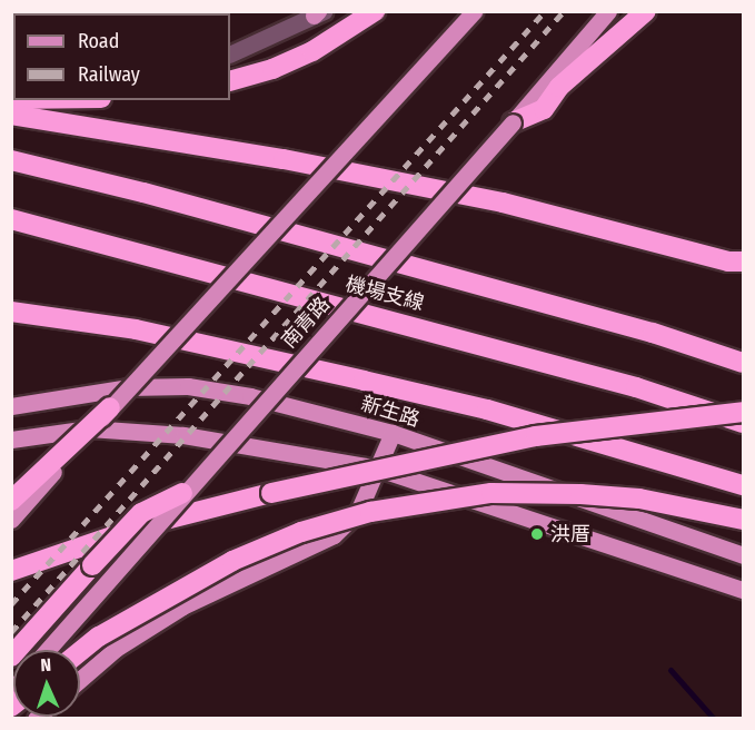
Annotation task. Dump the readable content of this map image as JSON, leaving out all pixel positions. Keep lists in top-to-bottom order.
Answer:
{
  "streets": {
    "highway": ["機場支線"],
    "main road": ["南青路", "新生路"]
  },
  "places": ["洪厝"],
  "legend": ["Road", "Railway"],
  "north": "top"
}
